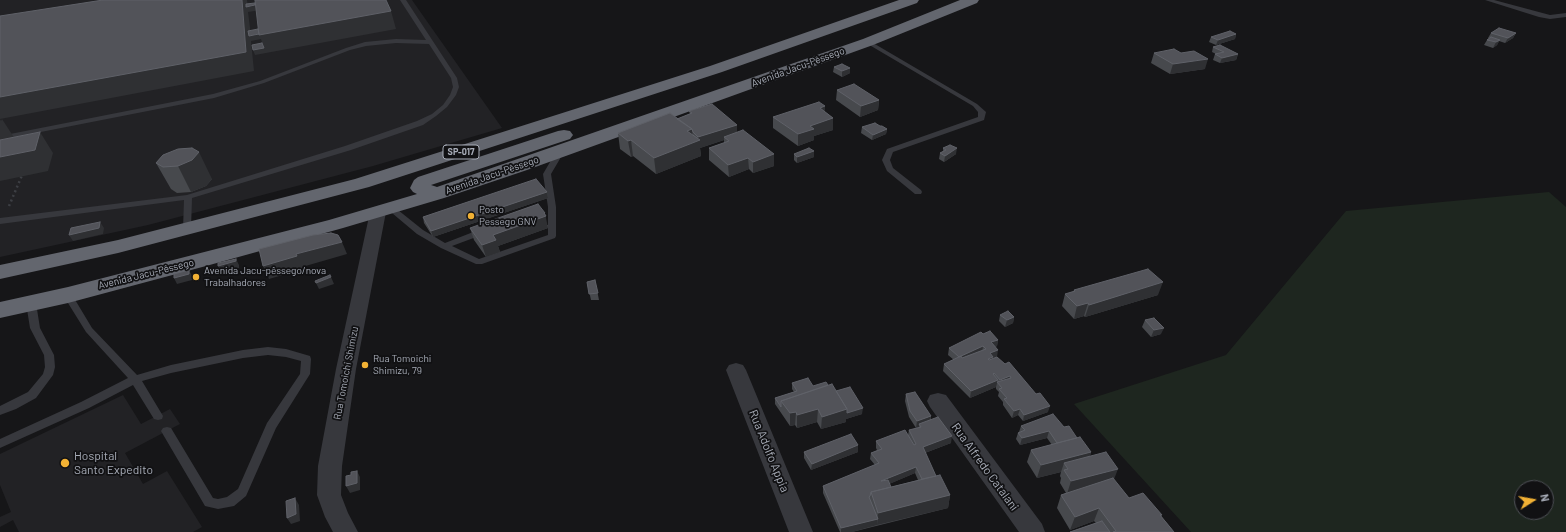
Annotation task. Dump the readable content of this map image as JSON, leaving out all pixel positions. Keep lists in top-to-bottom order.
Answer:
{
  "streets": {
    "highway": ["Avenida Jacu-Pêssego", "SP-017"],
    "street": ["Rua Tomoichi Shimizu", "Rua Adolfo Appia", "Rua Alfredo Catalani"]
  },
  "crossings": [
    ["Avenida Jacu-Pêssego", "Rua Tomoichi Shimizu"]
  ],
  "places": [
    "Posto Pessego GNV",
    "Avenida Jacu-pêssego/nova Trabalhadores",
    "Rua Tomoichi Shimizu, 79",
    "Hospital Santo Expedito"
  ],
  "north": "right"
}
